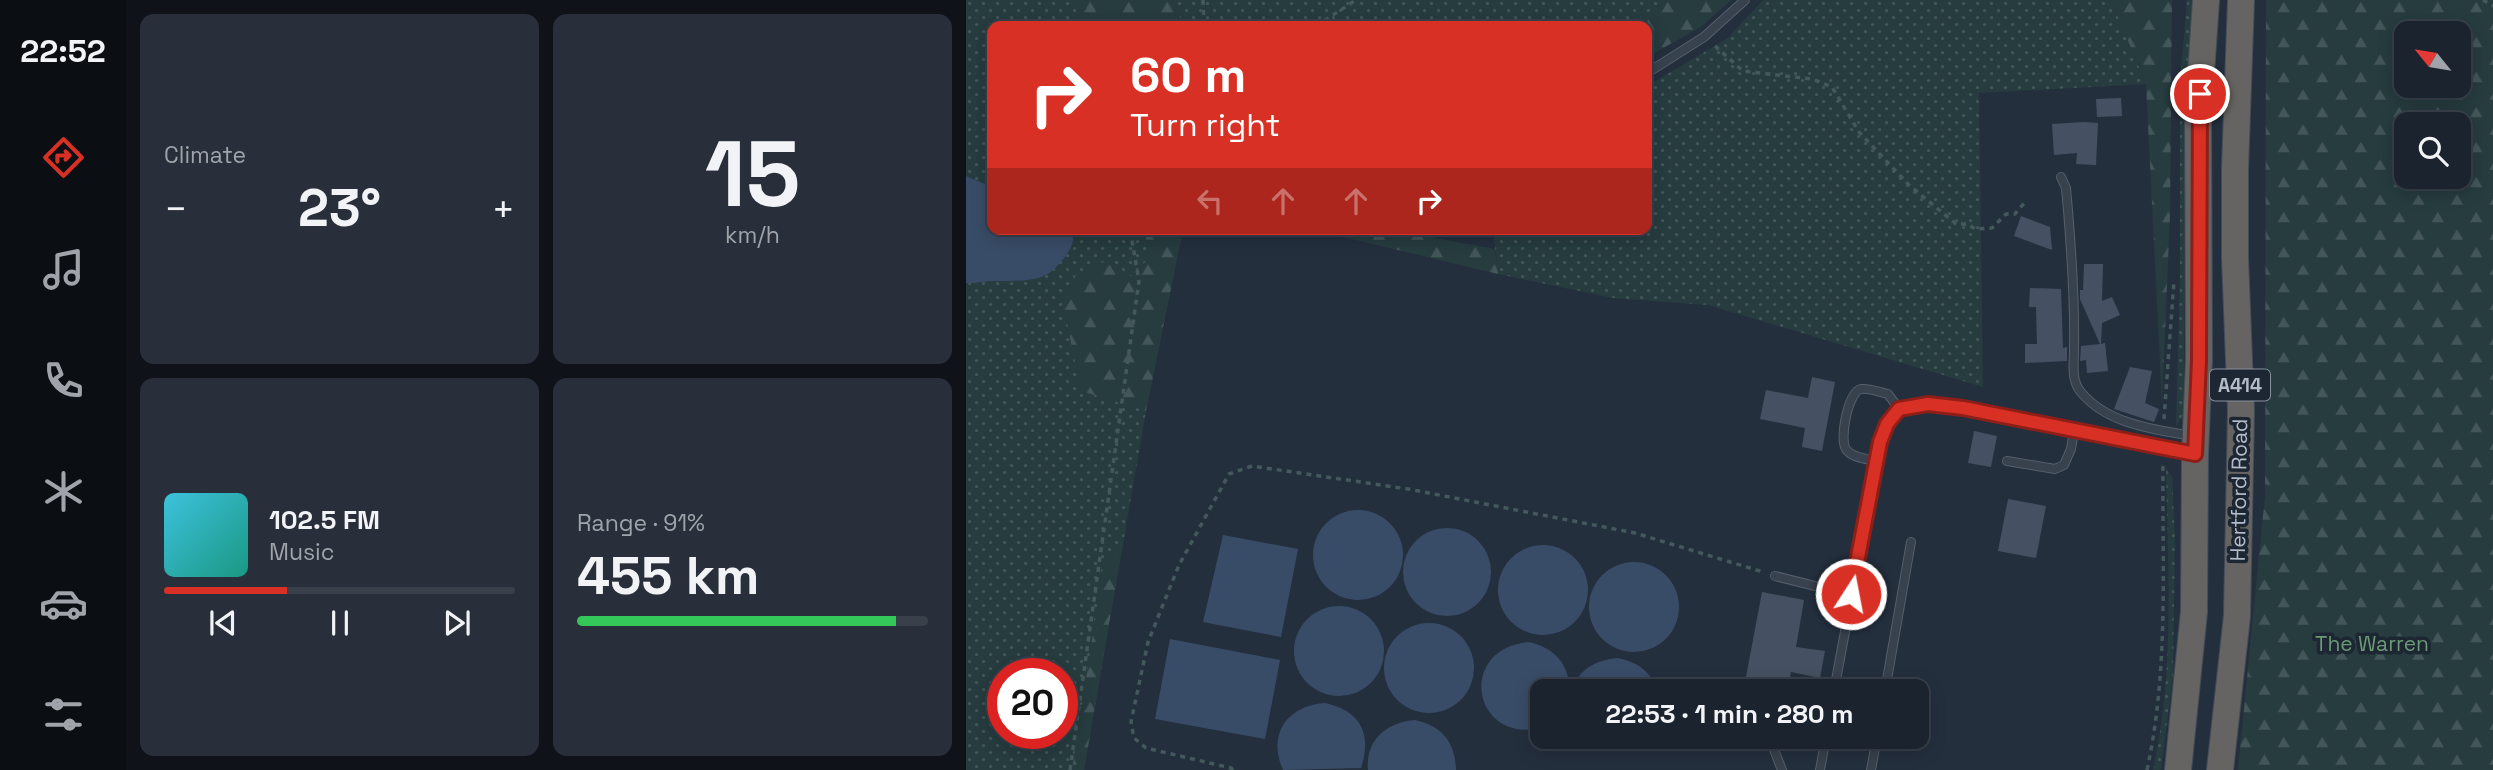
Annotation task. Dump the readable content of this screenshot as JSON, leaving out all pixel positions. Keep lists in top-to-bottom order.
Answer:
{
  "streets": {
    "highway": ["A414", "Hertford Road"]
  },
  "parks": ["The Warren"],
  "north": "top left",
  "page": {
    "tabs": "22:52",
    "tile": [
      "Climate",
      ["15", "km/h"],
      ["Range · 91%", "455 km"]
    ],
    "turn": ["60 m", "Turn right"],
    "heat": ["−", "23°", "+"],
    "song": ["102.5 FM", "Music"],
    "limit": "20",
    "trip": "22:53 · 1 min · 280 m"
  }
}
